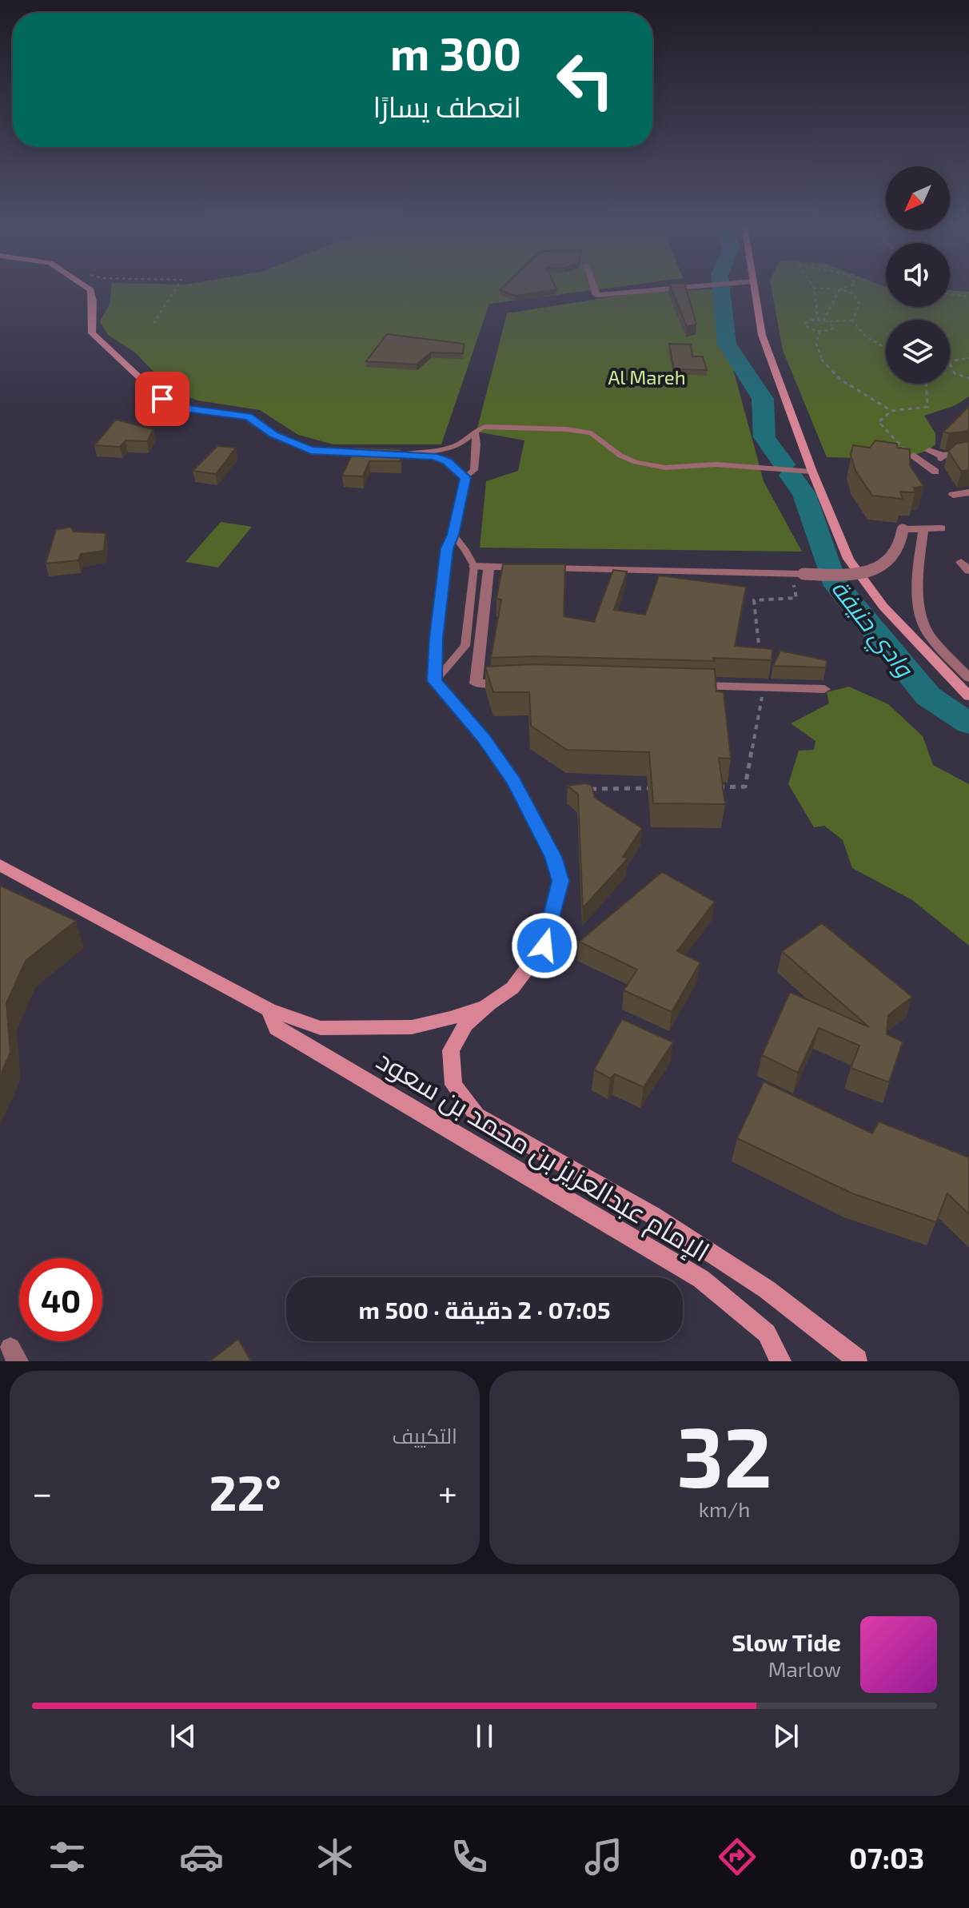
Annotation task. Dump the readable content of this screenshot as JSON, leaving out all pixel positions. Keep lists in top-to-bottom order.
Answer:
{
  "streets": {
    "street": ["الإمام عبدالعزيز بن محمد بن سعود"]
  },
  "water": ["وادي حنيفة"],
  "parks": ["Al Mareh"],
  "north": "bottom left",
  "page": {
    "turn": ["300 m", "انعطف يسارًا"],
    "limit": "40",
    "trip": "07:05 · 2 دقيقة · 500 m",
    "tile": [
      ["32", "km/h"],
      "التكييف"
    ],
    "heat": ["−", "22°", "+"],
    "song": ["Slow Tide", "Marlow"],
    "tabs": "07:03"
  }
}
